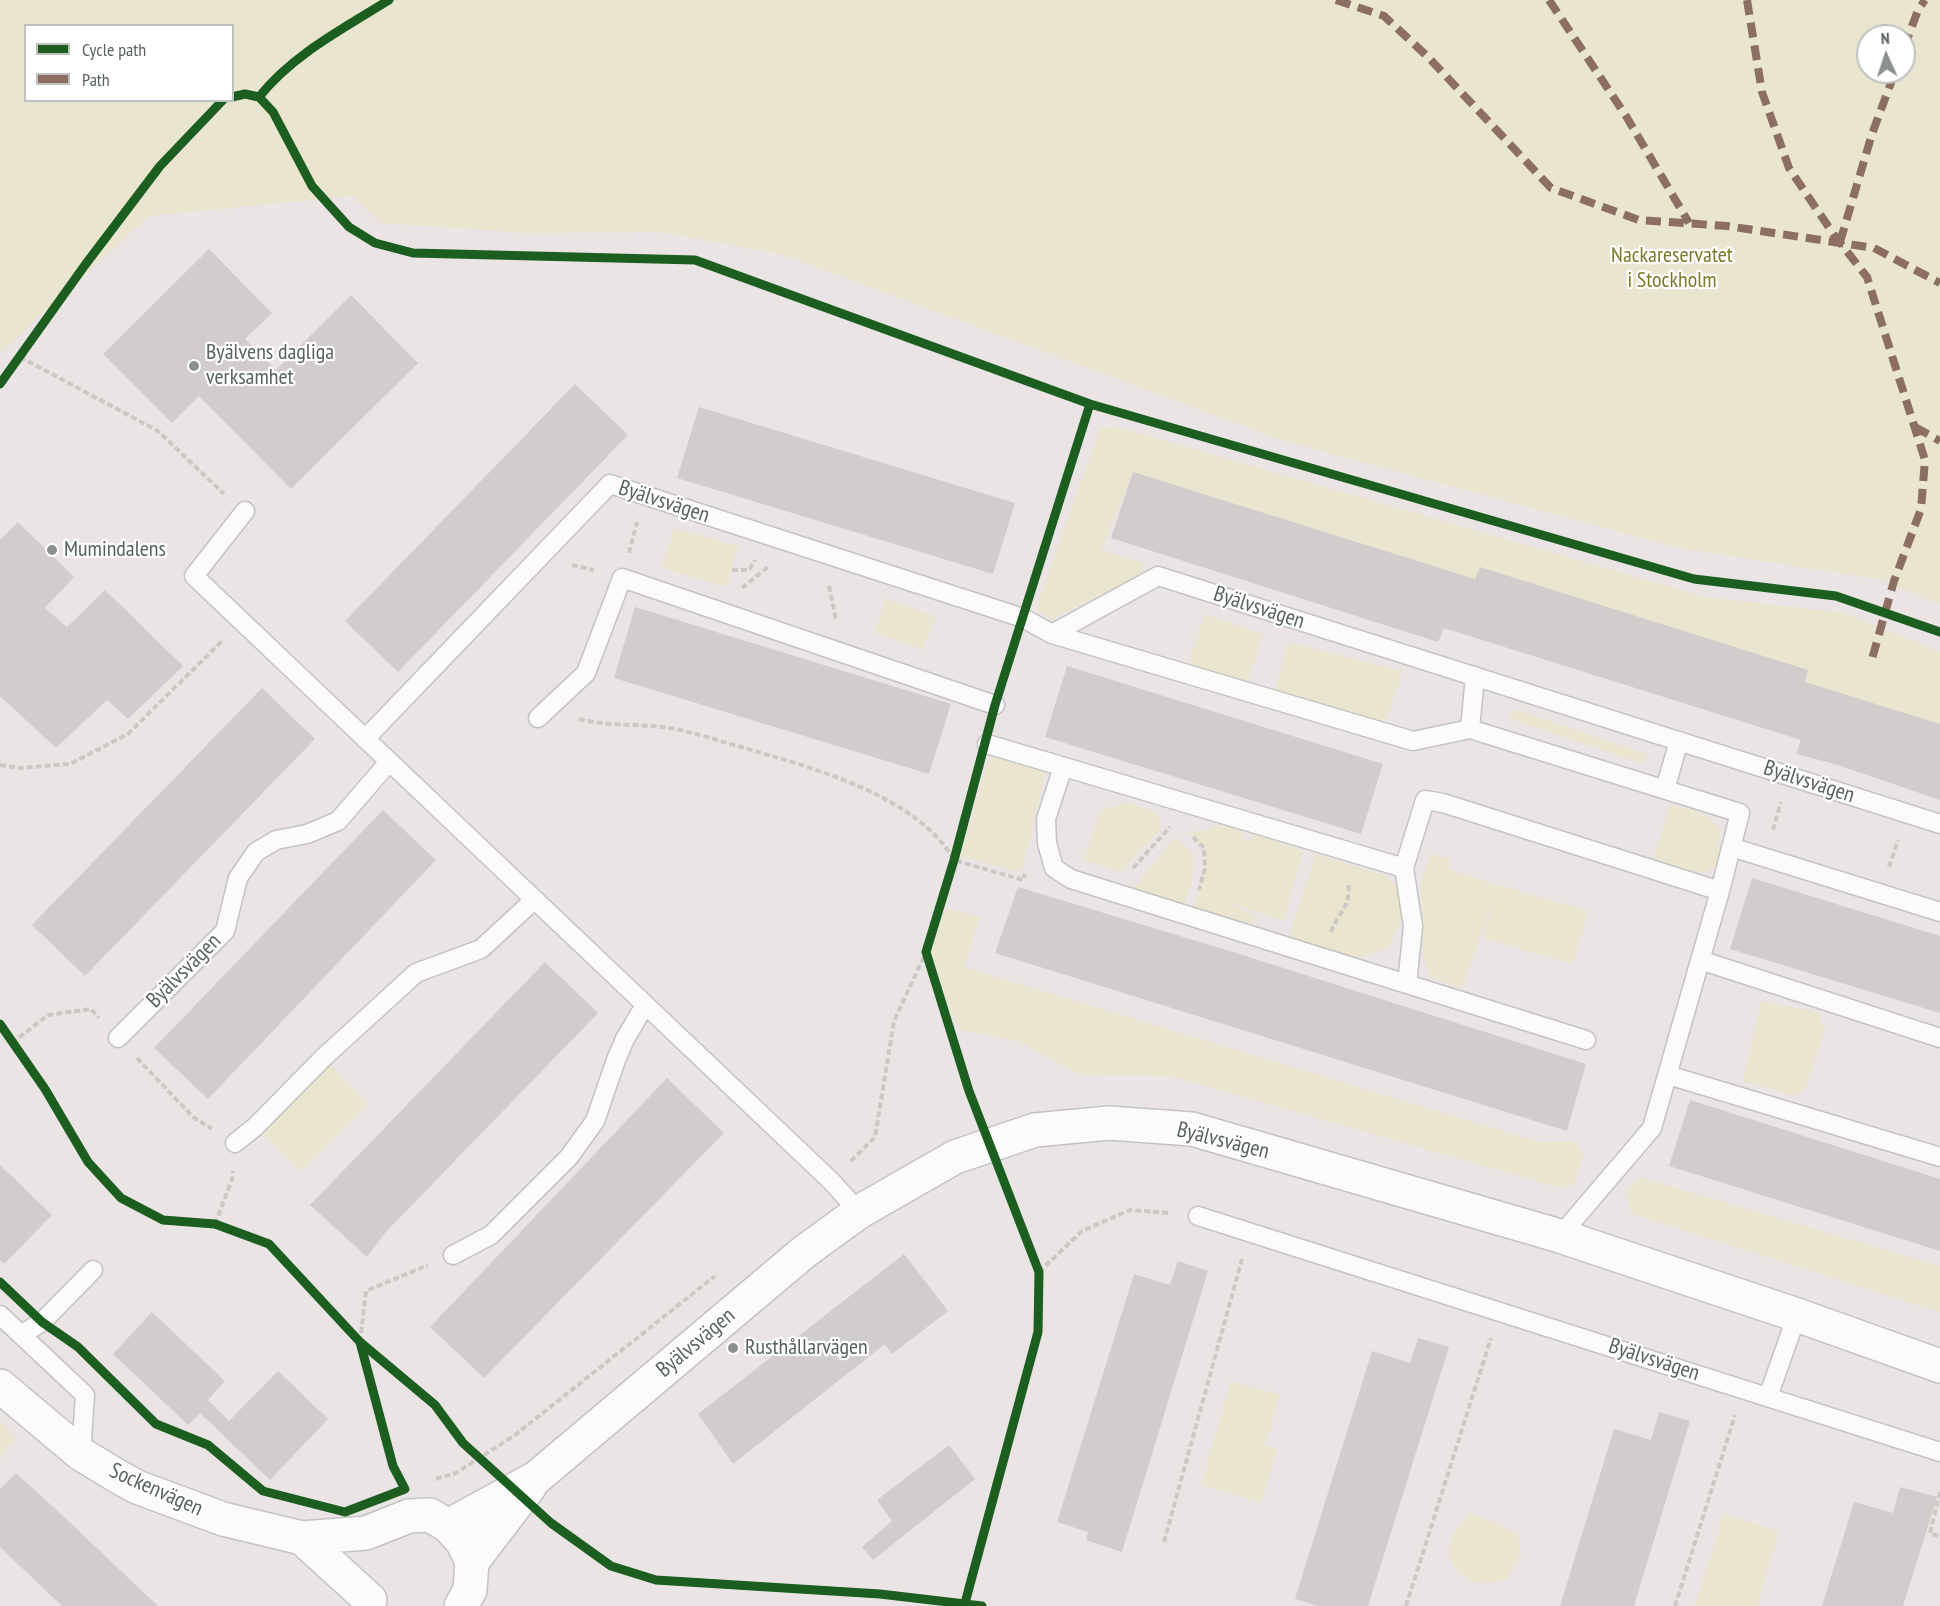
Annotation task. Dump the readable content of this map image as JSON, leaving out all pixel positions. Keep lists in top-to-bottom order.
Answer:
{
  "streets": {
    "street": ["Byälvsvägen", "Sockenvägen"]
  },
  "crossings": [
    ["Byälvsvägen", "Sockenvägen"]
  ],
  "parks": ["Nackareservatet i Stockholm"],
  "places": ["Byälvens dagliga verksamhet", "Mumindalens", "Rusthållarvägen"],
  "legend": ["Cycle path", "Path"],
  "north": "top"
}
